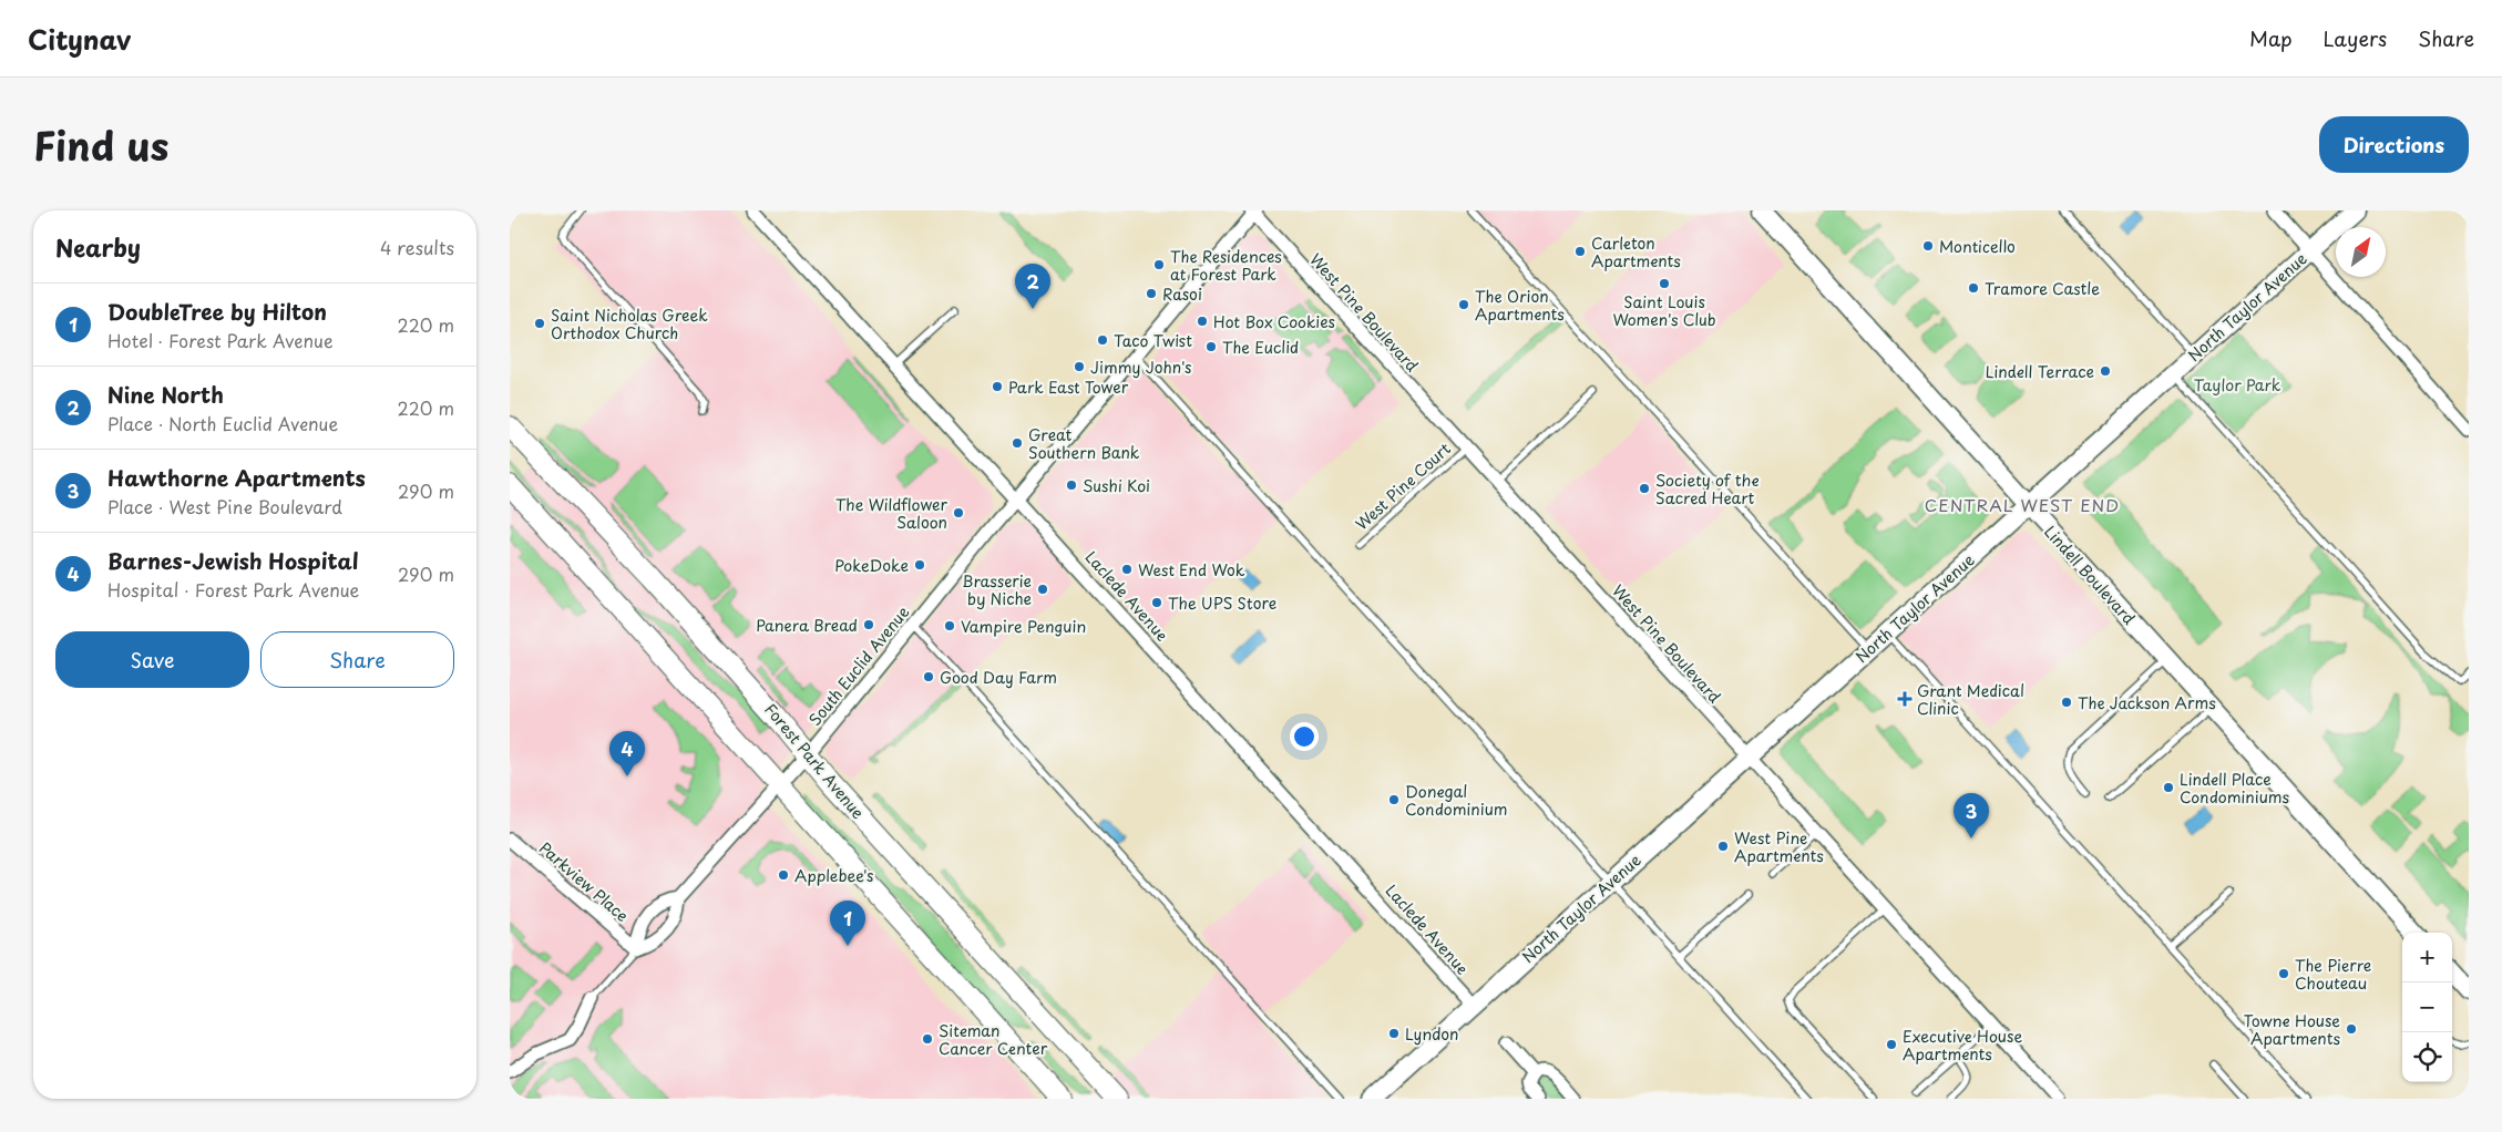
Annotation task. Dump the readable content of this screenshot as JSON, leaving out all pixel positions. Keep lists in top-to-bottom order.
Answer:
{
  "streets": {
    "main road": ["Forest Park Avenue"],
    "street": [
      "North Taylor Avenue",
      "West Pine Boulevard",
      "Lindell Boulevard",
      "Laclede Avenue",
      "South Euclid Avenue",
      "Parkview Place"
    ],
    "lane": ["West Pine Court"]
  },
  "crossings": [
    ["North Taylor Avenue", "West Pine Boulevard"],
    ["North Taylor Avenue", "Lindell Boulevard"],
    ["North Taylor Avenue", "Laclede Avenue"],
    ["West Pine Boulevard", "West Pine Court"],
    ["West Pine Boulevard", "South Euclid Avenue"],
    ["Laclede Avenue", "South Euclid Avenue"],
    ["South Euclid Avenue", "Forest Park Avenue"],
    ["South Euclid Avenue", "Parkview Place"]
  ],
  "districts": ["CENTRAL WEST END"],
  "parks": ["Taylor Park"],
  "places": {
    "other": [
      "Monticello",
      "Carleton Apartments",
      "The Residences at Forest Park",
      "Saint Louis Women's Club",
      "Tramore Castle",
      "Rasoi",
      "The Orion Apartments",
      "Hot Box Cookies",
      "Saint Nicholas Greek Orthodox Church",
      "Taco Twist",
      "The Euclid",
      "Jimmy John's",
      "Lindell Terrace",
      "Park East Tower",
      "Great Southern Bank",
      "Sushi Koi",
      "Society of the Sacred Heart",
      "The Wildflower Saloon",
      "PokeDoke",
      "West End Wok",
      "Brasserie by Niche",
      "The UPS Store",
      "Panera Bread",
      "Vampire Penguin",
      "Good Day Farm",
      "The Jackson Arms",
      "Lindell Place Condominiums",
      "Donegal Condominium",
      "West Pine Apartments",
      "Applebee's",
      "The Pierre Chouteau",
      "Towne House Apartments",
      "Lyndon",
      "Siteman Cancer Center",
      "Executive House Apartments"
    ],
    "health": ["Grant Medical Clinic"]
  },
  "north": "top right",
  "page": {
    "header": "Citynav",
    "nav": ["Map", "Layers", "Share"],
    "title": "Find us",
    "buttons": [
      "Directions",
      ["Save", "Share"]
    ],
    "heading": ["Nearby", "4 results"],
    "pins": [
      "2",
      "4",
      "3",
      "1"
    ],
    "list": [
      {
        "mark": "1",
        "name": "DoubleTree by Hilton",
        "note": "Hotel · Forest Park Avenue",
        "value": "220 m"
      },
      {
        "mark": "2",
        "name": "Nine North",
        "note": "Place · North Euclid Avenue",
        "value": "220 m"
      },
      {
        "mark": "3",
        "name": "Hawthorne Apartments",
        "note": "Place · West Pine Boulevard",
        "value": "290 m"
      },
      {
        "mark": "4",
        "name": "Barnes-Jewish Hospital",
        "note": "Hospital · Forest Park Avenue",
        "value": "290 m"
      }
    ],
    "map_buttons": ["+", "−"]
  }
}
